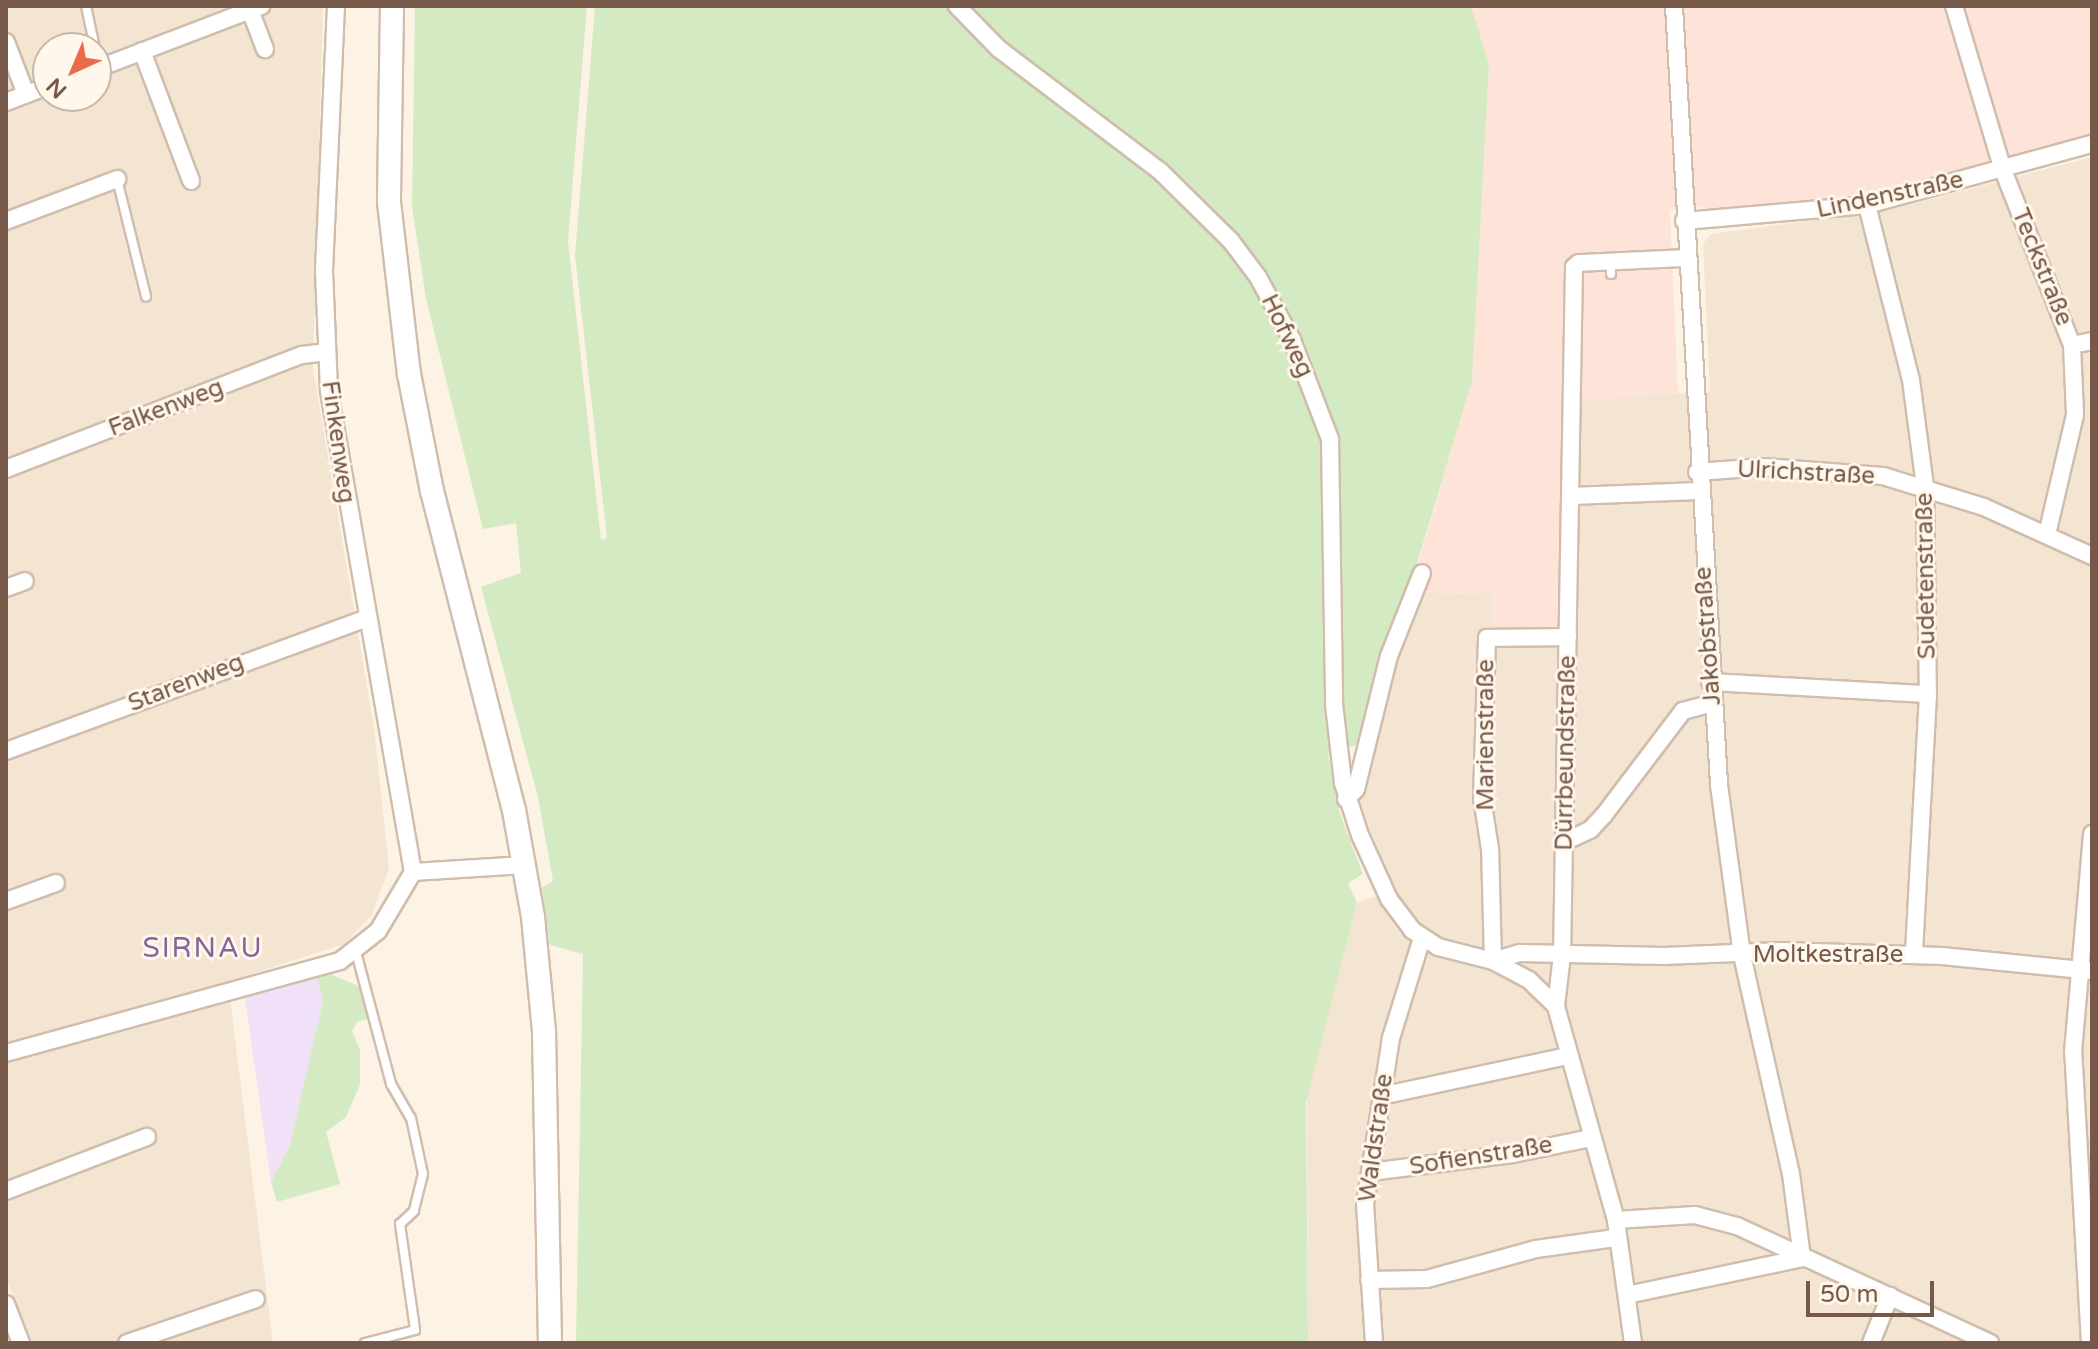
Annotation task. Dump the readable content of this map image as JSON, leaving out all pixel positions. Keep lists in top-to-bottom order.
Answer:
{
  "streets": {
    "street": [
      "Lindenstraße",
      "Teckstraße",
      "Hofweg",
      "Falkenweg",
      "Finkenweg",
      "Ulrichstraße",
      "Sudetenstraße",
      "Jakobstraße",
      "Starenweg",
      "Marienstraße",
      "Dürrbeundstraße",
      "Moltkestraße",
      "Waldstraße",
      "Sofienstraße"
    ]
  },
  "crossings": [
    ["Lindenstraße", "Teckstraße"],
    ["Lindenstraße", "Sudetenstraße"],
    ["Lindenstraße", "Jakobstraße"],
    ["Teckstraße", "Ulrichstraße"],
    ["Hofweg", "Waldstraße"],
    ["Falkenweg", "Finkenweg"],
    ["Finkenweg", "Starenweg"],
    ["Ulrichstraße", "Sudetenstraße"],
    ["Ulrichstraße", "Jakobstraße"],
    ["Sudetenstraße", "Moltkestraße"],
    ["Jakobstraße", "Dürrbeundstraße"],
    ["Jakobstraße", "Moltkestraße"],
    ["Marienstraße", "Dürrbeundstraße"],
    ["Marienstraße", "Moltkestraße"],
    ["Dürrbeundstraße", "Moltkestraße"],
    ["Dürrbeundstraße", "Sofienstraße"],
    ["Waldstraße", "Sofienstraße"]
  ],
  "districts": ["SIRNAU"],
  "scale_bar": "50 m",
  "north": "bottom left"
}
